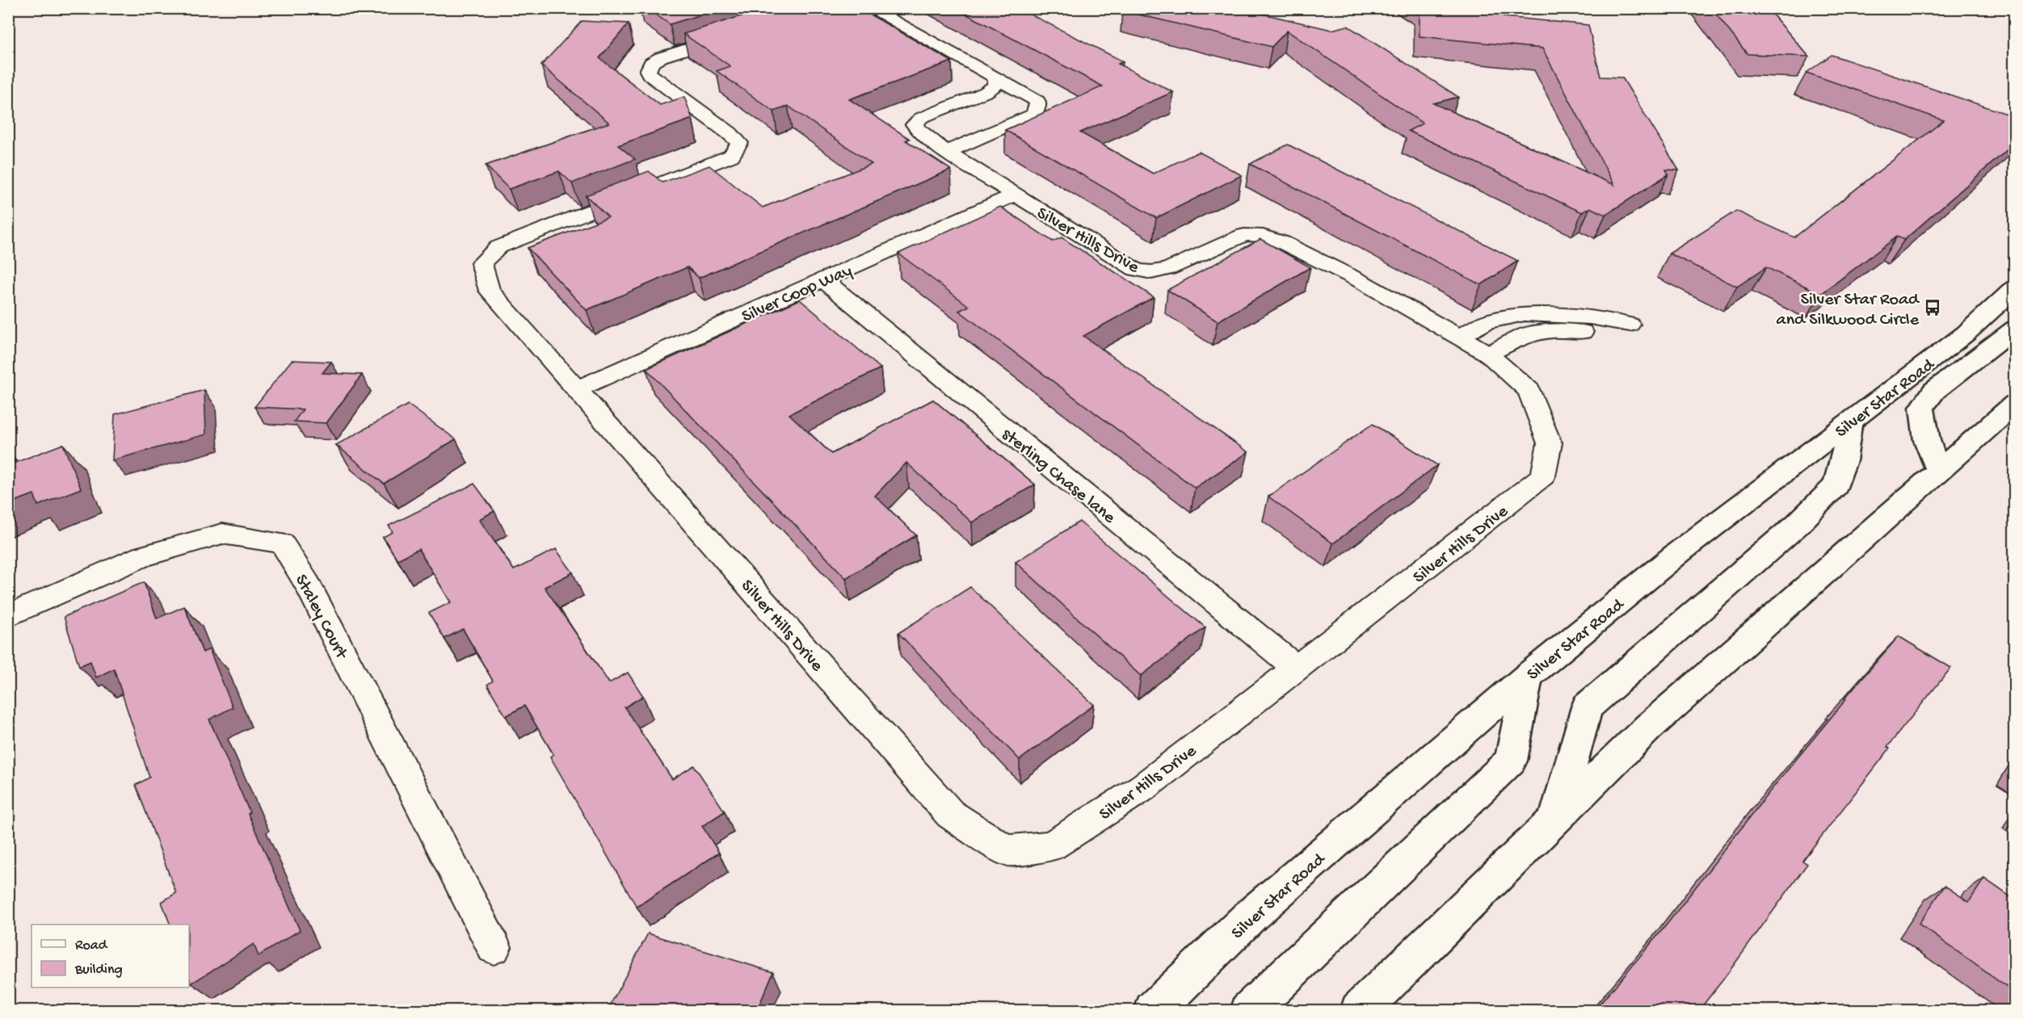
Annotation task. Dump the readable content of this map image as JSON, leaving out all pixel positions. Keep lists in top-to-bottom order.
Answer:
{
  "streets": {
    "main road": ["Silver Star Road"],
    "street": [
      "Silver Hills Drive",
      "Silver Coop Way",
      "sterling Chase lane",
      "Staley Court"
    ]
  },
  "crossings": [
    ["Silver Hills Drive", "Silver Coop Way"],
    ["Silver Hills Drive", "sterling Chase lane"],
    ["Silver Coop Way", "sterling Chase lane"]
  ],
  "places": {
    "bus stop": ["Silver Star Road and Silkwood Circle"]
  },
  "legend": ["Road", "Building"]
}
